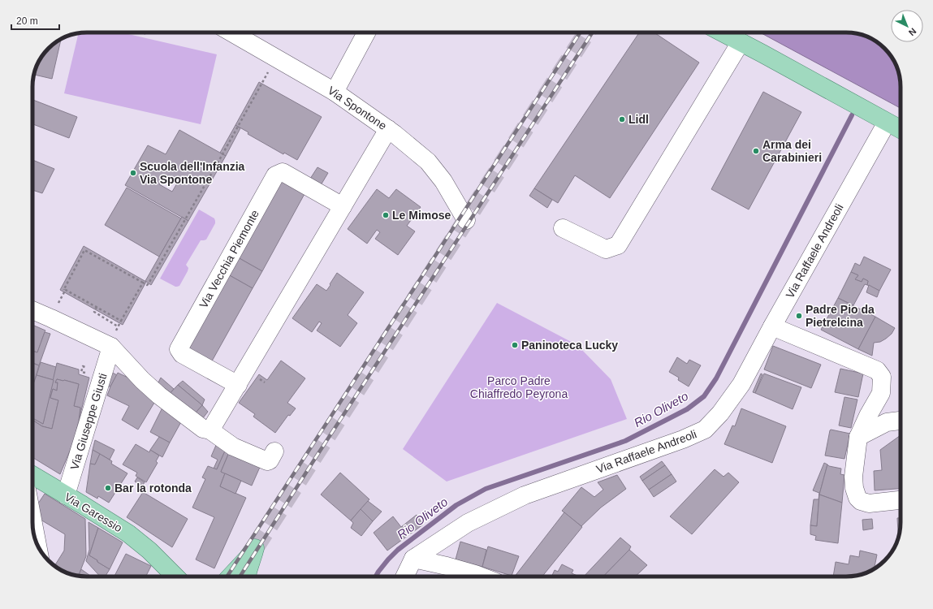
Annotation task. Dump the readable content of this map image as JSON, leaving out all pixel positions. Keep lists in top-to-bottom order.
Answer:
{
  "streets": {
    "main road": ["Via Garessio"],
    "street": [
      "Via Spontone",
      "Via Raffaele Andreoli",
      "Via Vecchia Piemonte",
      "Via Giuseppe Giusti"
    ]
  },
  "crossings": [
    ["Via Giuseppe Giusti", "Via Garessio"]
  ],
  "water": ["Rio Oliveto"],
  "parks": ["Parco Padre Chiaffredo Peyrona"],
  "places": [
    "Lidl",
    "Arma dei Carabinieri",
    "Scuola dell'Infanzia Via Spontone",
    "Le Mimose",
    "Padre Pio da Pietrelcina",
    "Paninoteca Lucky",
    "Bar la rotonda"
  ],
  "scale_bar": "20 m",
  "north": "bottom right"
}
